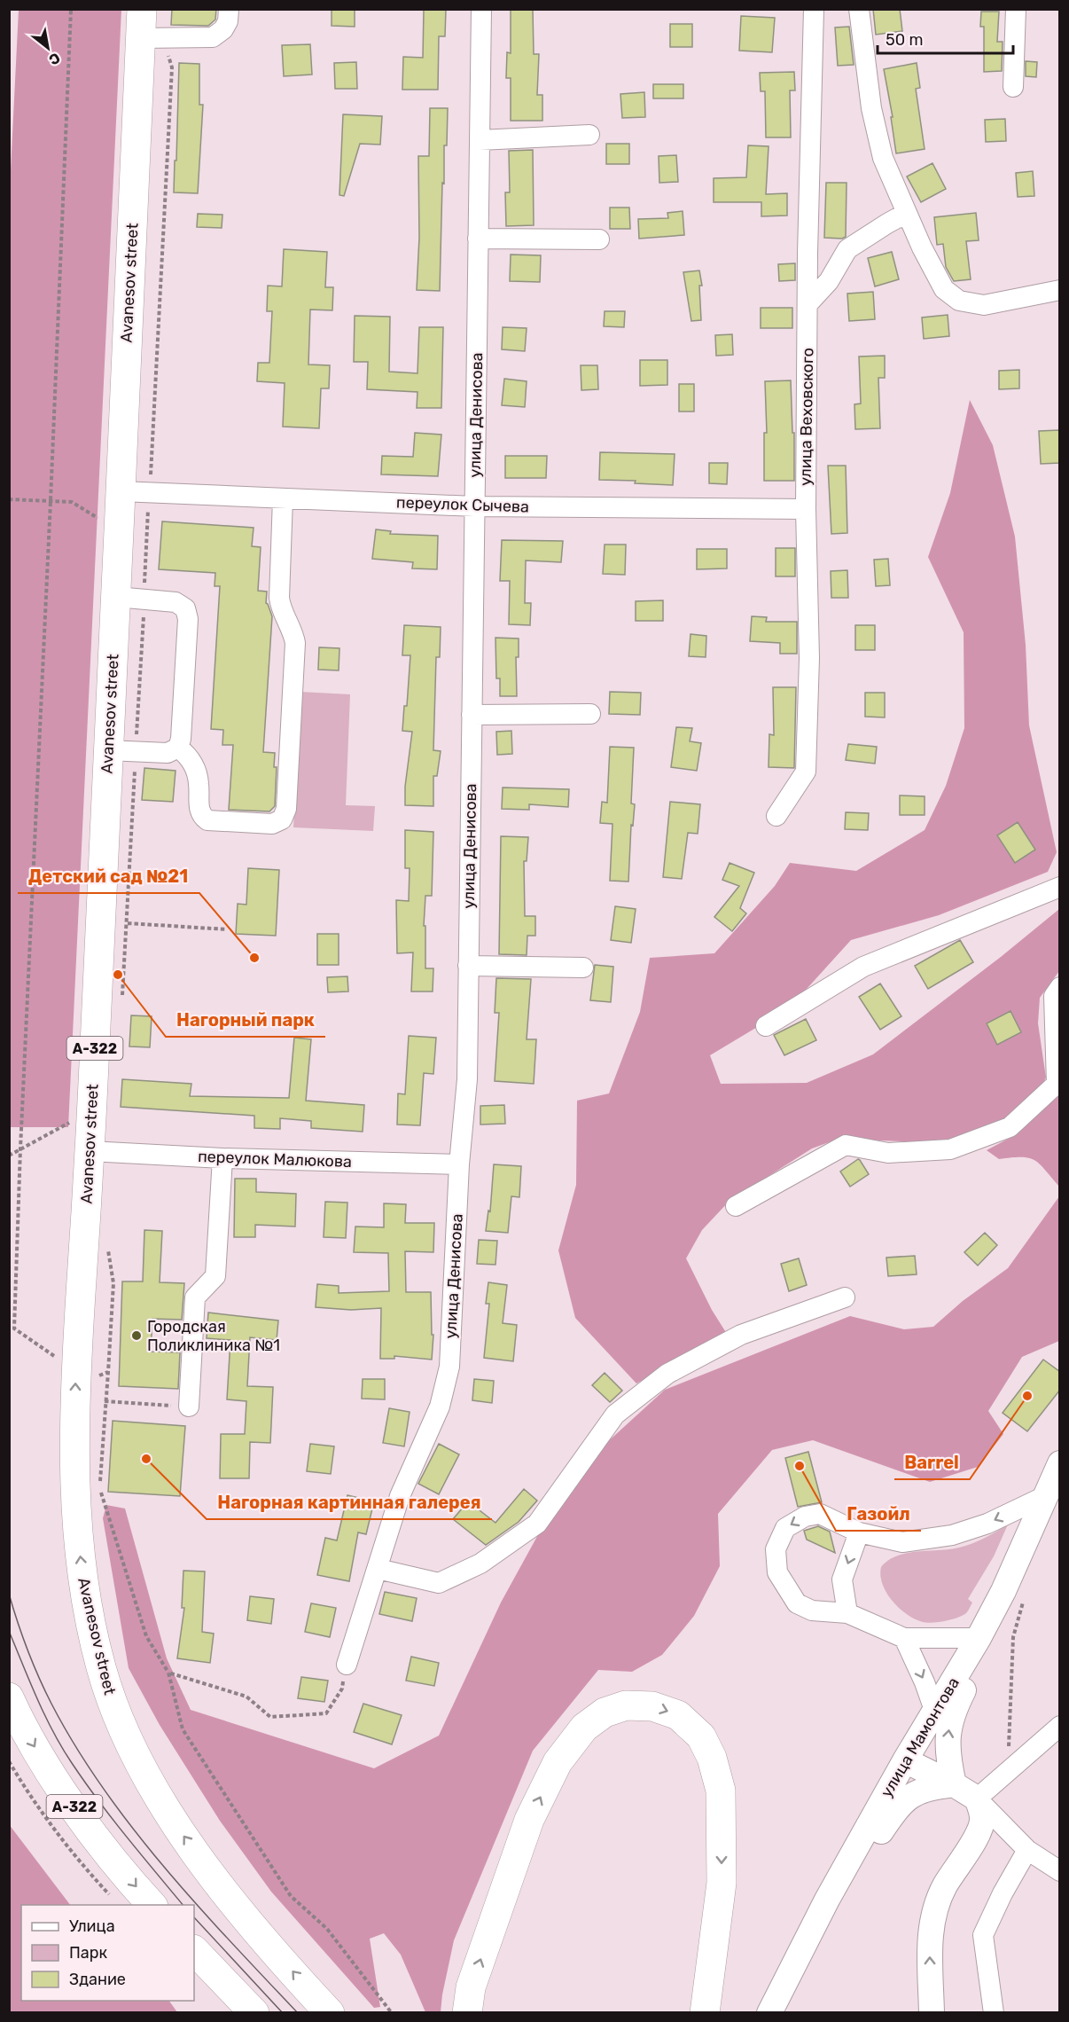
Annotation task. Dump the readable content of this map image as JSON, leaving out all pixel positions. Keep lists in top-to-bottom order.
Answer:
{
  "streets": {
    "highway": ["Avanesov street", "А-322"],
    "main road": ["улица Мамонтова"],
    "street": [
      "улица Денисова",
      "улица Веховского",
      "переулок Сычева",
      "переулок Малюкова"
    ]
  },
  "crossings": [
    ["Avanesov street", "переулок Сычева"],
    ["Avanesov street", "переулок Малюкова"],
    ["улица Денисова", "переулок Сычева"],
    ["улица Денисова", "переулок Малюкова"],
    ["улица Веховского", "переулок Сычева"]
  ],
  "places": [
    "Детский сад №21",
    "Нагорный парк",
    "Городская Поликлиника №1",
    "Barrel",
    "Нагорная картинная галерея",
    "Газойл"
  ],
  "legend": ["Улица", "Парк", "Здание"],
  "scale_bar": "50 m",
  "north": "bottom right"
}
